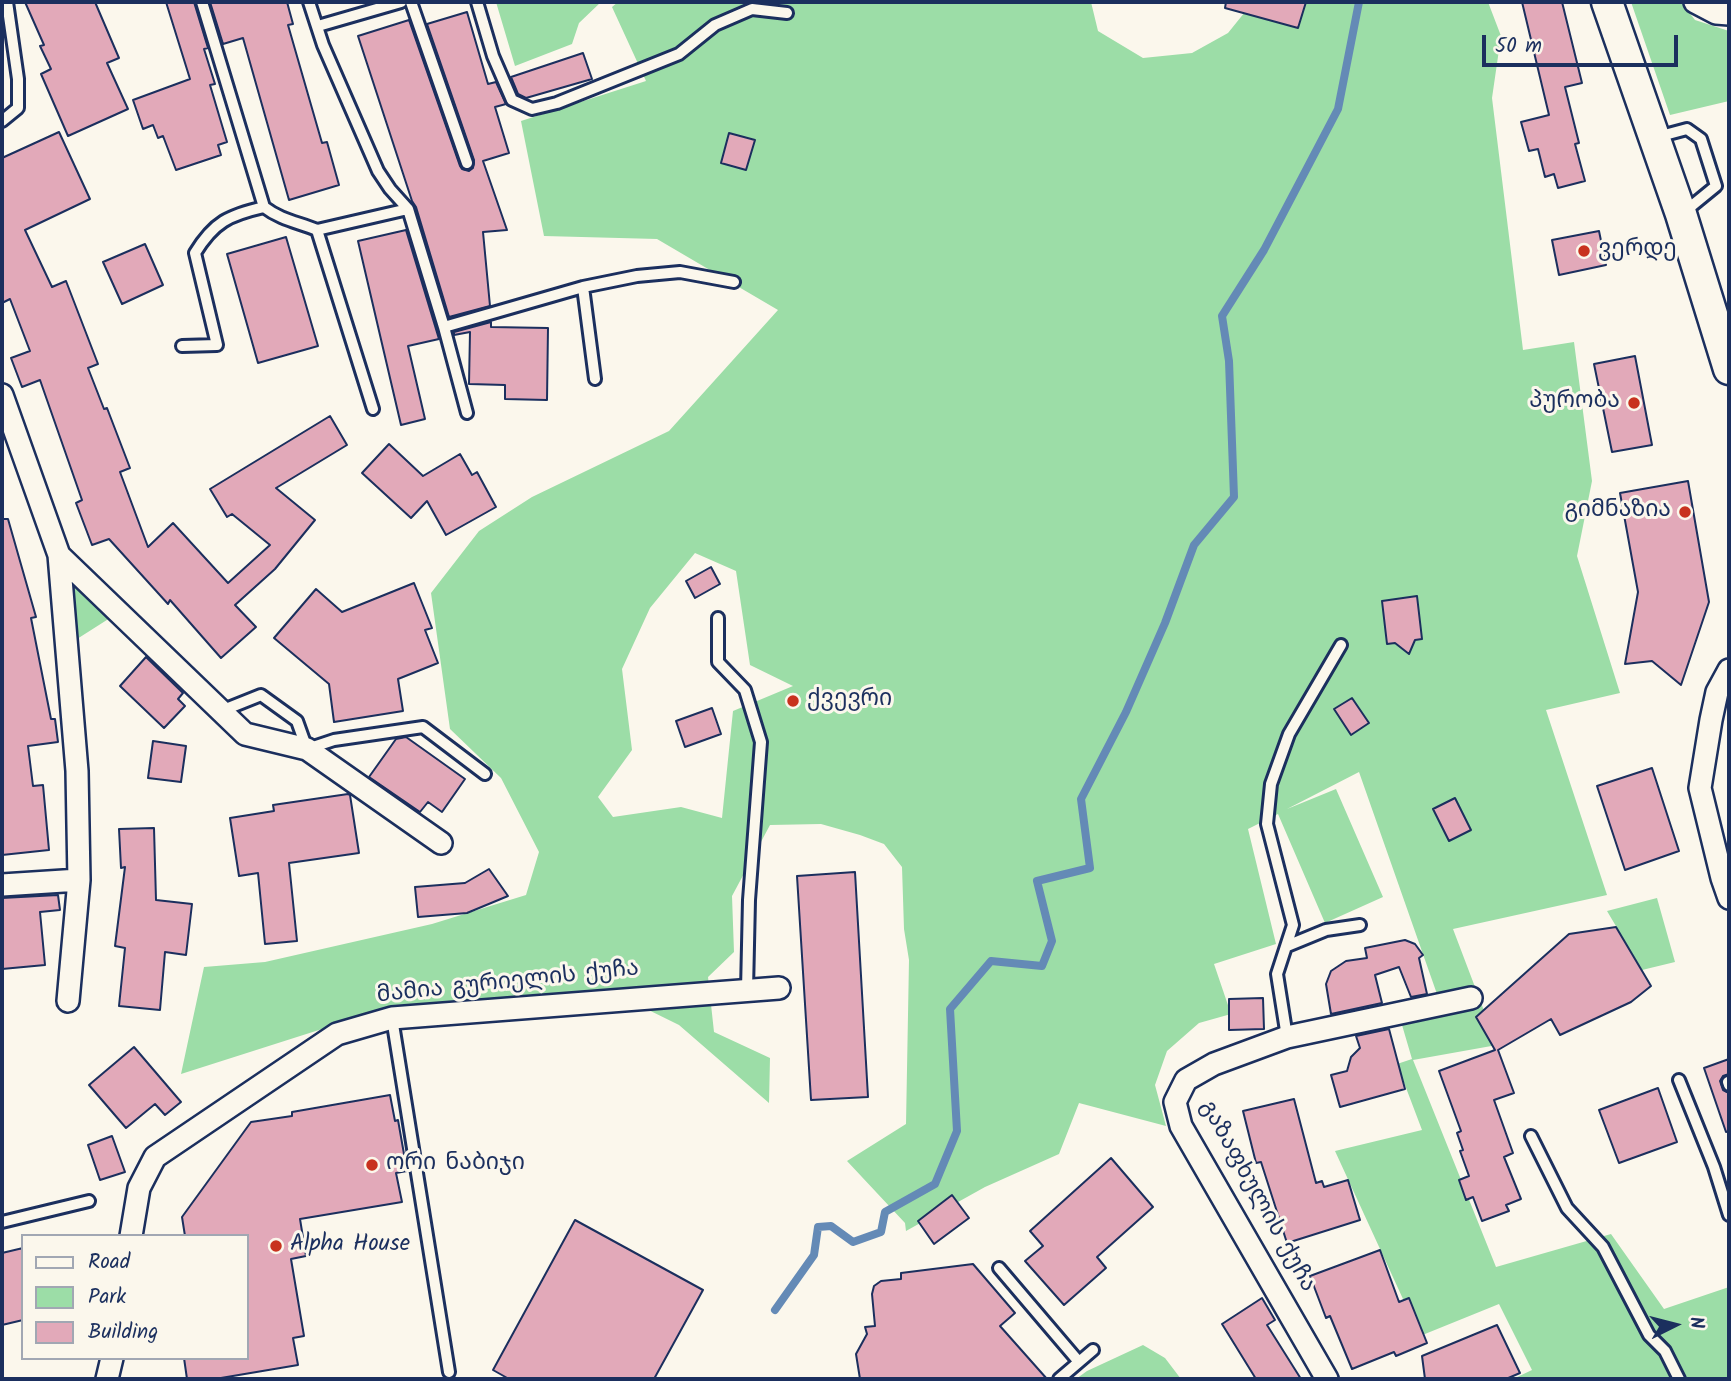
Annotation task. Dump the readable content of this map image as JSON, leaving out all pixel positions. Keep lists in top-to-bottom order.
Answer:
{
  "streets": {
    "street": ["მამია გურიელის ქუჩა", "გაზაფხულის ქუჩა"]
  },
  "places": [
    "ვერდე",
    "პურობა",
    "გიმნაზია",
    "ქვევრი",
    "ორი ნაბიჯი",
    "Alpha House"
  ],
  "legend": ["Road", "Park", "Building"],
  "scale_bar": "50 m",
  "north": "right"
}
